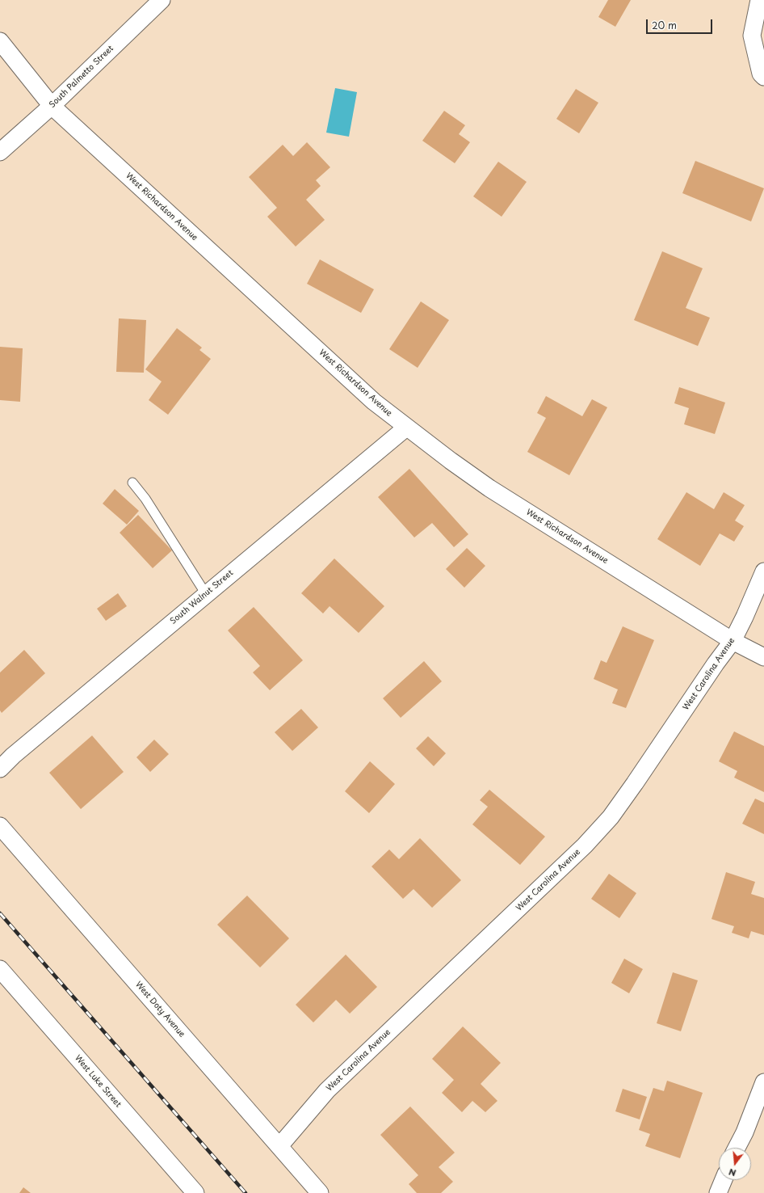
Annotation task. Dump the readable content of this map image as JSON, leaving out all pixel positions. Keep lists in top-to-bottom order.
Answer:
{
  "streets": {
    "street": [
      "South Palmetto Street",
      "West Richardson Avenue",
      "South Walnut Street",
      "West Carolina Avenue",
      "West Doty Avenue",
      "West Luke Street"
    ]
  },
  "crossings": [
    ["South Palmetto Street", "West Richardson Avenue"],
    ["West Richardson Avenue", "South Walnut Street"],
    ["West Richardson Avenue", "West Carolina Avenue"],
    ["West Carolina Avenue", "West Doty Avenue"]
  ],
  "scale_bar": "20 m",
  "north": "bottom"
}
